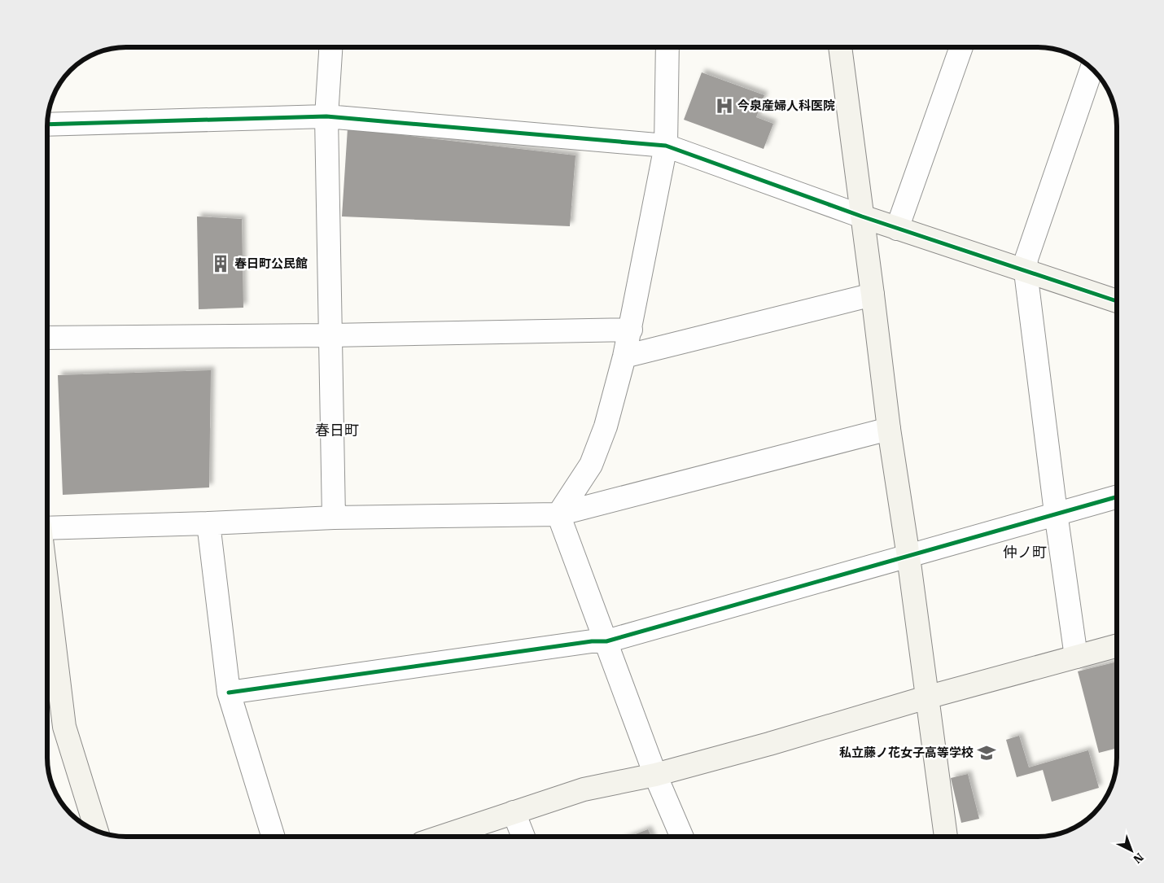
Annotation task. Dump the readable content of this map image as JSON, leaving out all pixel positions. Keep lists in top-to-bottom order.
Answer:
{
  "districts": ["春日町", "仲ノ町"],
  "places": {
    "hospital": ["今泉産婦人科医院"],
    "building": ["春日町公民館"],
    "school or university": ["私立藤ノ花女子高等学校"]
  },
  "north": "bottom right"
}
